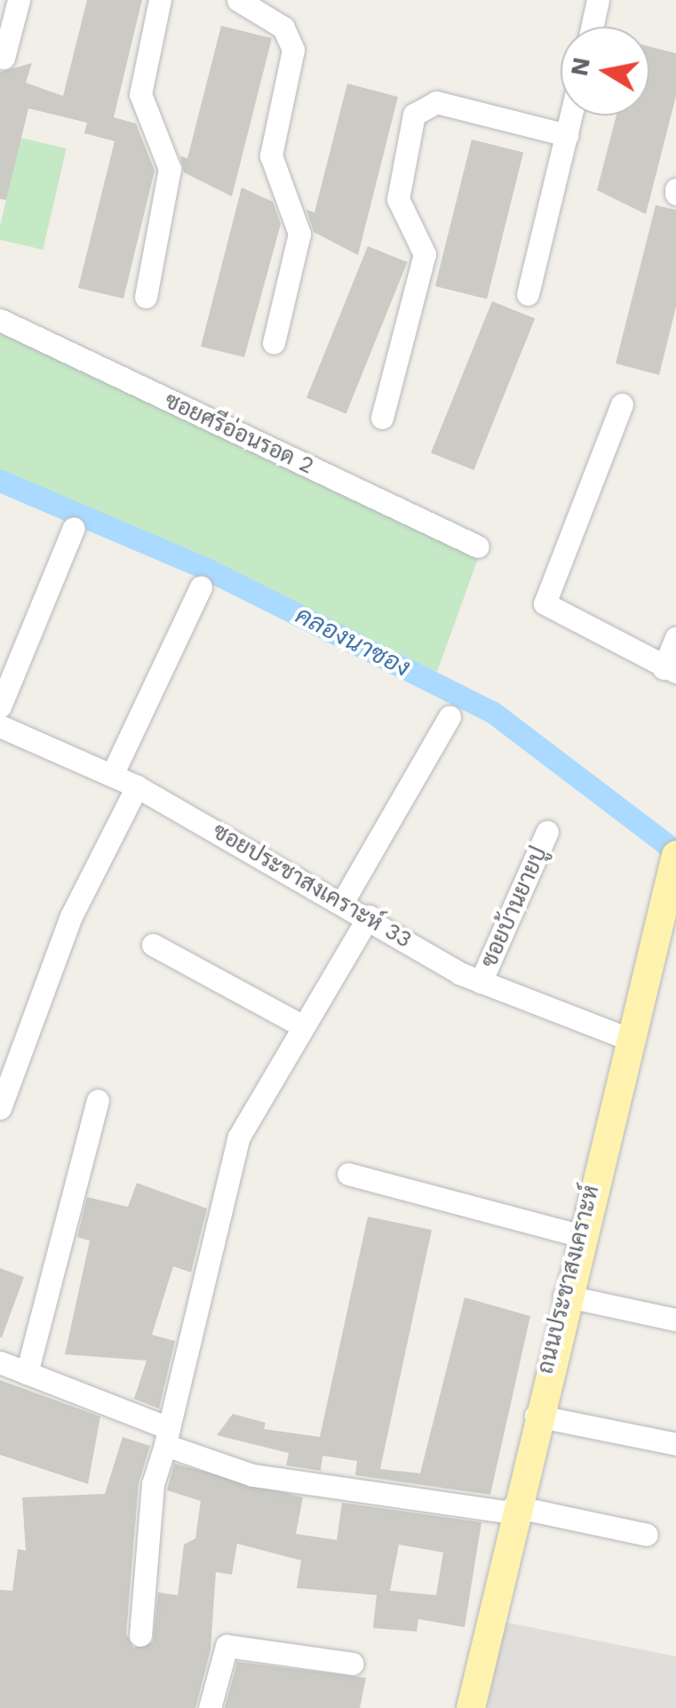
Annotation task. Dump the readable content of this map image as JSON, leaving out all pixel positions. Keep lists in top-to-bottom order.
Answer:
{
  "streets": {
    "main road": ["ถนนประชาสงเคราะห์"],
    "street": ["ซอยศรีอ่อนรอด 2", "ซอยประชาสงเคราะห์ 33", "ซอยบ้านยายปู"]
  },
  "crossings": [
    ["ซอยประชาสงเคราะห์ 33", "ซอยบ้านยายปู"],
    ["ซอยประชาสงเคราะห์ 33", "ถนนประชาสงเคราะห์"]
  ],
  "water": ["คลองนาซอง"],
  "north": "left"
}
